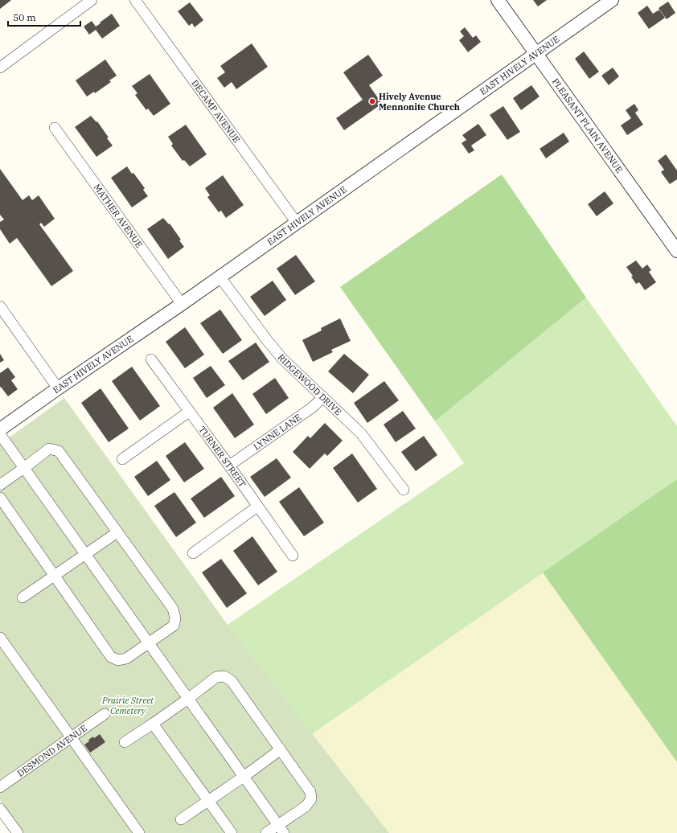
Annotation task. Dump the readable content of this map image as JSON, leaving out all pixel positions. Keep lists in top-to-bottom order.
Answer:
{
  "streets": {
    "street": [
      "EAST HIVELY AVENUE",
      "DECAMP AVENUE",
      "PLEASANT PLAIN AVENUE",
      "MATHER AVENUE",
      "RIDGEWOOD DRIVE",
      "LYNNE LANE",
      "TURNER STREET",
      "DESMOND AVENUE"
    ]
  },
  "crossings": [
    ["EAST HIVELY AVENUE", "DECAMP AVENUE"],
    ["EAST HIVELY AVENUE", "PLEASANT PLAIN AVENUE"],
    ["EAST HIVELY AVENUE", "MATHER AVENUE"],
    ["EAST HIVELY AVENUE", "RIDGEWOOD DRIVE"],
    ["RIDGEWOOD DRIVE", "LYNNE LANE"],
    ["LYNNE LANE", "TURNER STREET"]
  ],
  "parks": ["Prairie Street Cemetery"],
  "places": ["Hively Avenue Mennonite Church"],
  "scale_bar": "50 m"
}
